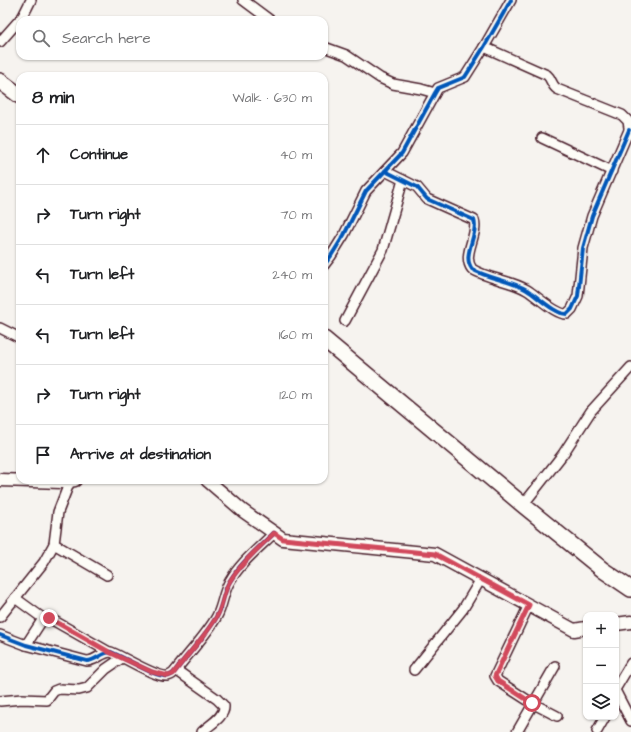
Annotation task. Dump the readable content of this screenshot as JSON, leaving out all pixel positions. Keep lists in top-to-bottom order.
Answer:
{
  "page": {
    "search": "Search here",
    "heading": ["8 min", "Walk · 630 m"],
    "list": [
      ["Continue", "40 m"],
      ["Turn right", "70 m"],
      ["Turn left", "240 m"],
      ["Turn left", "160 m"],
      ["Turn right", "120 m"],
      "Arrive at destination"
    ],
    "map_buttons": ["+", "−"]
  }
}
